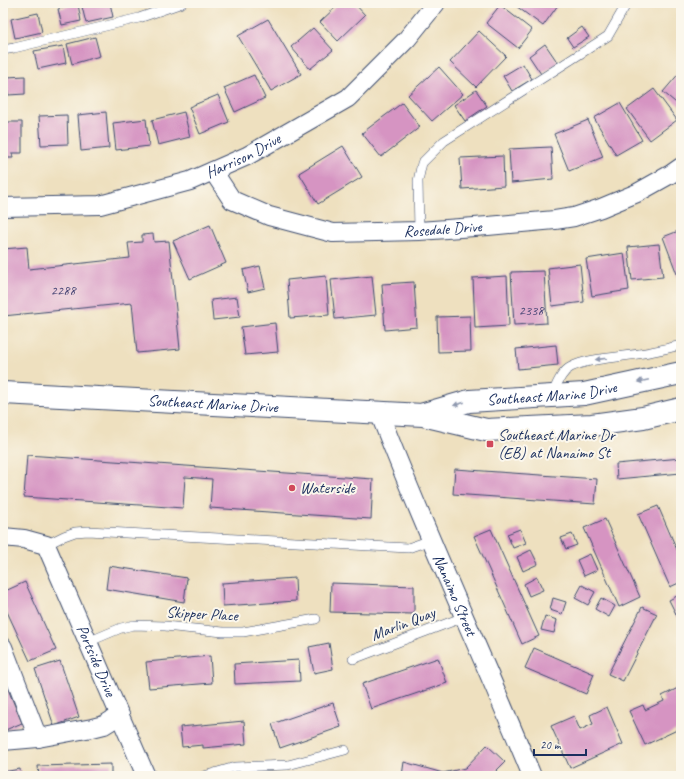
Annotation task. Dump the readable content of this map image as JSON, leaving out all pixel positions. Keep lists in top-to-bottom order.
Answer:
{
  "streets": {
    "main road": ["Southeast Marine Drive"],
    "street": [
      "Harrison Drive",
      "Rosedale Drive",
      "Nanaimo Street",
      "Portside Drive"
    ],
    "lane": ["Skipper Place", "Marlin Quay"]
  },
  "crossings": [
    ["Harrison Drive", "Rosedale Drive"],
    ["Southeast Marine Drive", "Nanaimo Street"],
    ["Nanaimo Street", "Marlin Quay"],
    ["Skipper Place", "Portside Drive"]
  ],
  "places": {
    "transit": ["Southeast Marine Dr (EB) at Nanaimo St"],
    "other": ["Waterside"]
  },
  "house_numbers": ["2288", "2338"],
  "scale_bar": "20 m"
}
